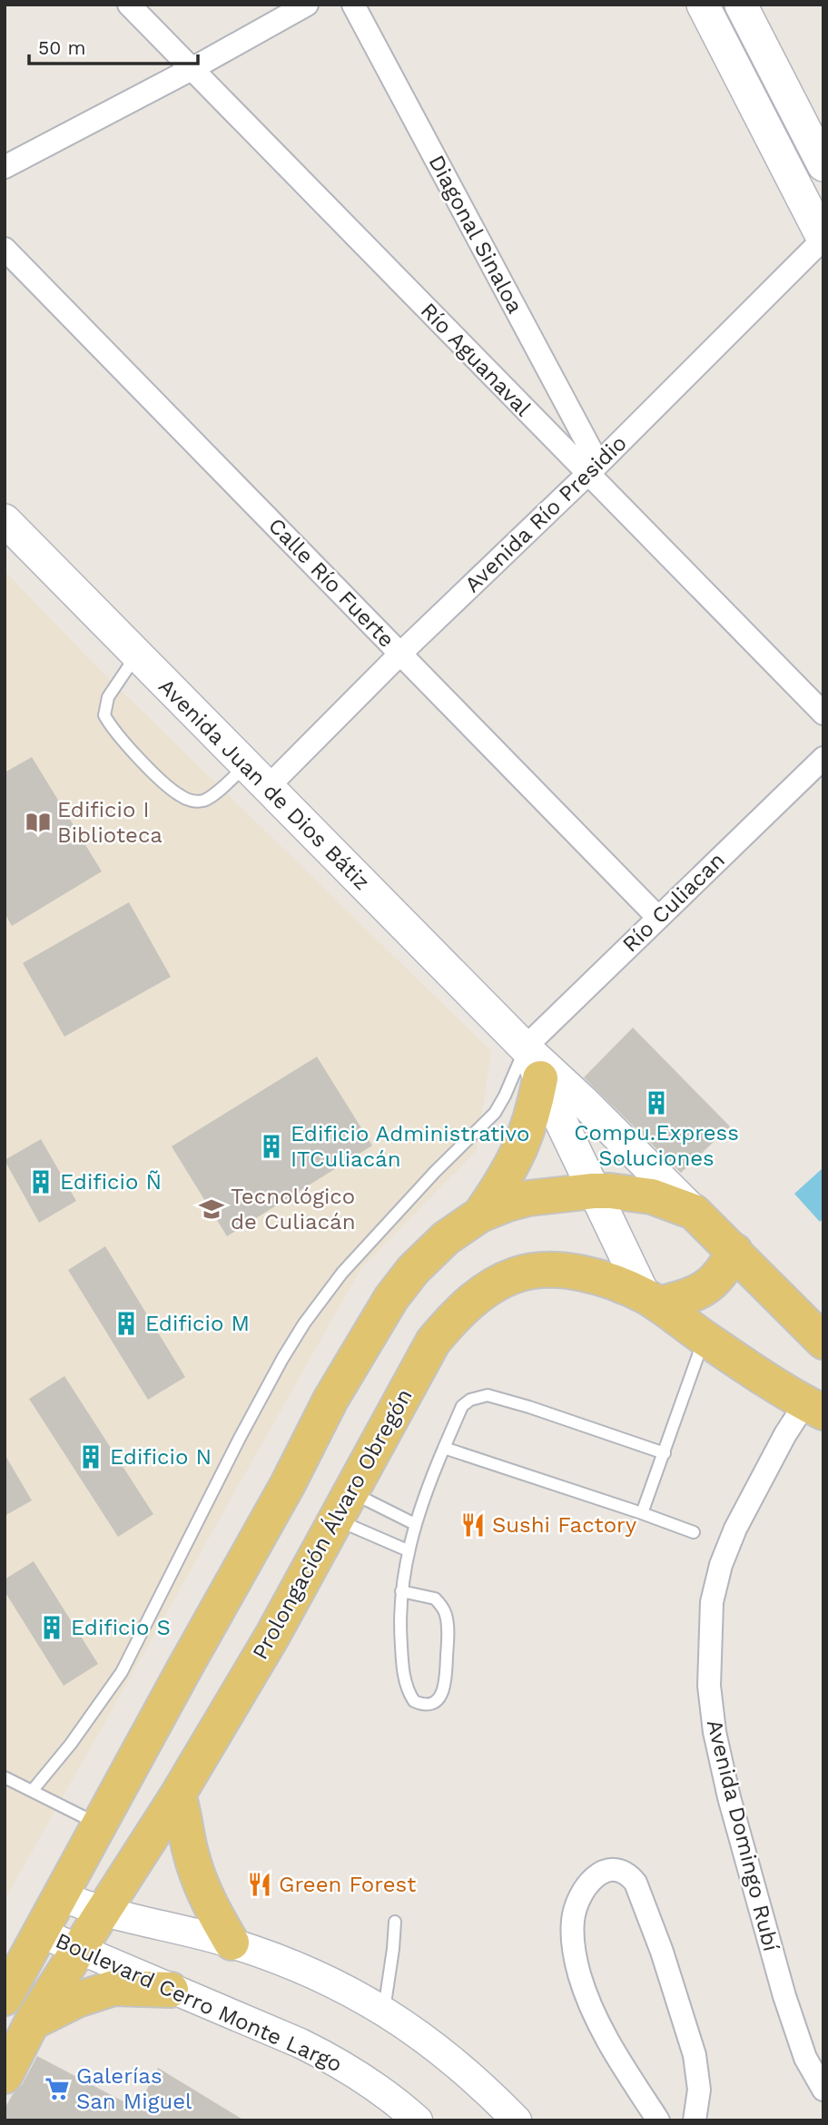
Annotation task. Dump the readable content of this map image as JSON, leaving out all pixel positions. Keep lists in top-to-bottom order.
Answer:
{
  "streets": {
    "main road": ["Avenida Juan de Dios Bátiz", "Prolongación Álvaro Obregón"],
    "street": [
      "Diagonal Sinaloa",
      "Río Aguanaval",
      "Avenida Río Presidio",
      "Calle Río Fuerte",
      "Río Culiacan",
      "Avenida Domingo Rubí",
      "Boulevard Cerro Monte Largo"
    ]
  },
  "crossings": [
    ["Diagonal Sinaloa", "Río Aguanaval"],
    ["Diagonal Sinaloa", "Avenida Río Presidio"],
    ["Río Aguanaval", "Avenida Río Presidio"],
    ["Avenida Río Presidio", "Calle Río Fuerte"],
    ["Avenida Río Presidio", "Avenida Juan de Dios Bátiz"],
    ["Calle Río Fuerte", "Río Culiacan"],
    ["Avenida Juan de Dios Bátiz", "Río Culiacan"],
    ["Avenida Juan de Dios Bátiz", "Prolongación Álvaro Obregón"],
    ["Prolongación Álvaro Obregón", "Avenida Domingo Rubí"],
    ["Prolongación Álvaro Obregón", "Boulevard Cerro Monte Largo"]
  ],
  "places": {
    "library": ["Edificio I Biblioteca"],
    "building": [
      "Compu.Express Soluciones",
      "Edificio Administrativo ITCuliacán",
      "Edificio Ñ",
      "Edificio M",
      "Edificio N",
      "Edificio S"
    ],
    "school or university": ["Tecnológico de Culiacán"],
    "restaurant": ["Sushi Factory", "Green Forest"],
    "supermarket": ["Galerías San Miguel"]
  },
  "scale_bar": "50 m"
}
